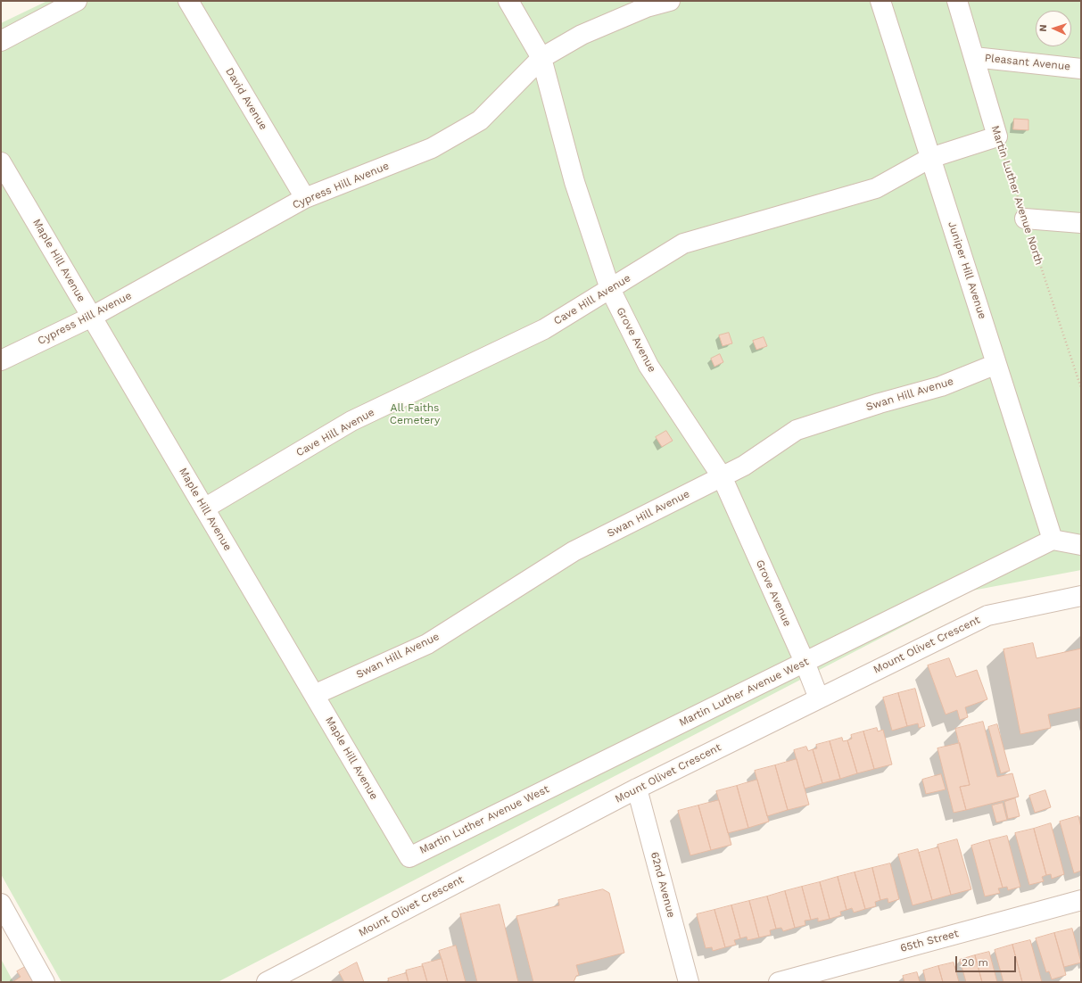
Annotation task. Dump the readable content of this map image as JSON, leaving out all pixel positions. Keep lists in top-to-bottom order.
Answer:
{
  "streets": {
    "street": [
      "Pleasant Avenue",
      "David Avenue",
      "Cypress Hill Avenue",
      "Martin Luther Avenue North",
      "Maple Hill Avenue",
      "Juniper Hill Avenue",
      "Cave Hill Avenue",
      "Grove Avenue",
      "Swan Hill Avenue",
      "Mount Olivet Crescent",
      "Martin Luther Avenue West",
      "62nd Avenue",
      "65th Street"
    ]
  },
  "crossings": [
    ["Pleasant Avenue", "Martin Luther Avenue North"],
    ["David Avenue", "Cypress Hill Avenue"],
    ["Cypress Hill Avenue", "Maple Hill Avenue"],
    ["Cypress Hill Avenue", "Grove Avenue"],
    ["Martin Luther Avenue North", "Cave Hill Avenue"],
    ["Maple Hill Avenue", "Cave Hill Avenue"],
    ["Maple Hill Avenue", "Swan Hill Avenue"],
    ["Maple Hill Avenue", "Martin Luther Avenue West"],
    ["Juniper Hill Avenue", "Cave Hill Avenue"],
    ["Juniper Hill Avenue", "Swan Hill Avenue"],
    ["Juniper Hill Avenue", "Martin Luther Avenue West"],
    ["Cave Hill Avenue", "Grove Avenue"],
    ["Grove Avenue", "Swan Hill Avenue"],
    ["Grove Avenue", "Mount Olivet Crescent"],
    ["Grove Avenue", "Martin Luther Avenue West"],
    ["Mount Olivet Crescent", "62nd Avenue"]
  ],
  "parks": ["All Faiths Cemetery"],
  "scale_bar": "20 m",
  "north": "left"
}
